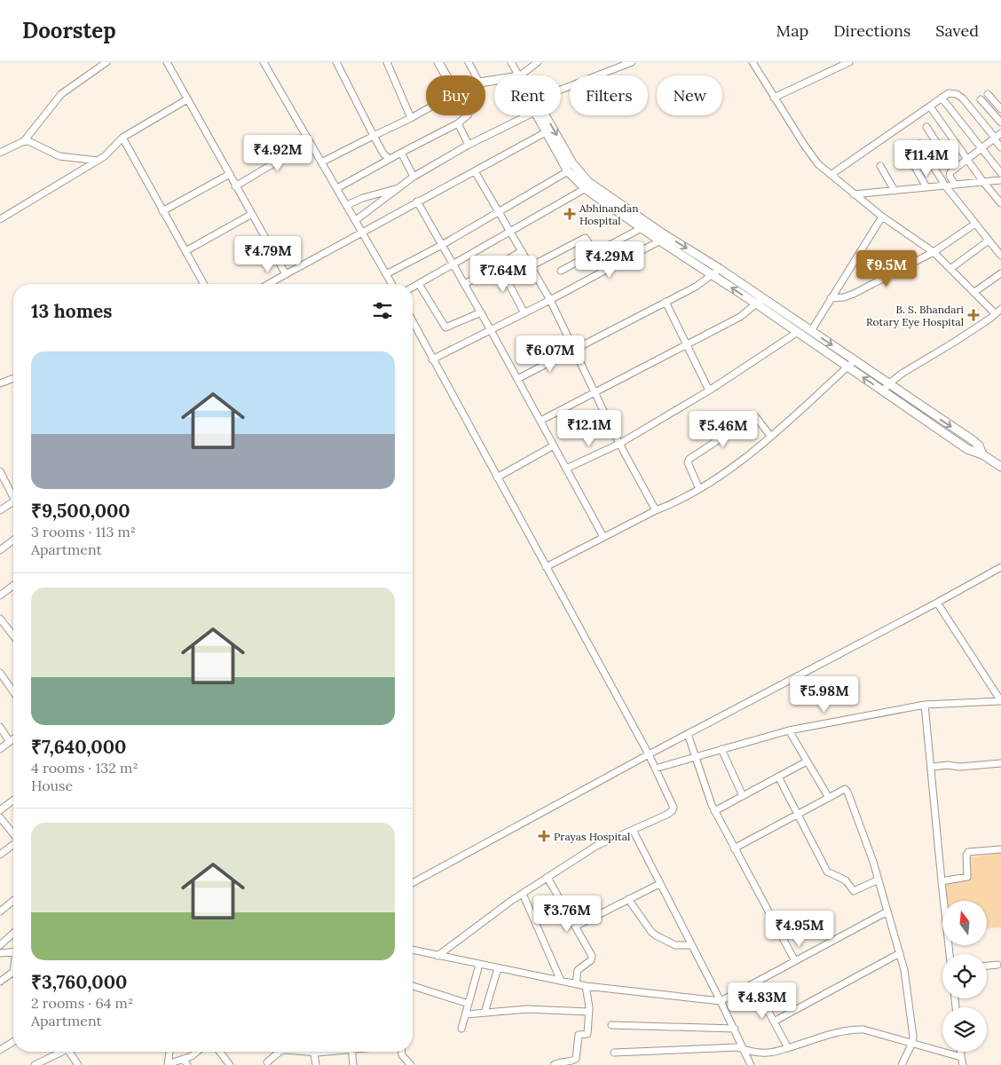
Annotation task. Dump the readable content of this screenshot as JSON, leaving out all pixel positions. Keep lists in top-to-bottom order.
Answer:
{
  "places": {
    "health": ["Abhinandan Hospital", "B. S. Bhandari Rotary Eye Hospital", "Prayas Hospital"]
  },
  "north": "top",
  "page": {
    "header": "Doorstep",
    "nav": ["Map", "Directions", "Saved"],
    "chip": [
      "Buy",
      "Rent",
      "Filters",
      "New"
    ],
    "price": [
      "₹4.92M",
      "₹11.4M",
      "₹4.79M",
      "₹4.29M",
      "₹9.5M",
      "₹7.64M",
      "₹6.07M",
      "₹12.1M",
      "₹5.46M",
      "₹5.98M",
      "₹3.76M",
      "₹4.95M",
      "₹4.83M"
    ],
    "heading": "13 homes",
    "list": [
      {
        "name": "₹9,500,000",
        "note": "3 rooms · 113 m² · Apartment"
      },
      {
        "name": "₹7,640,000",
        "note": "4 rooms · 132 m² · House"
      },
      {
        "name": "₹3,760,000",
        "note": "2 rooms · 64 m² · Apartment"
      }
    ]
  }
}
